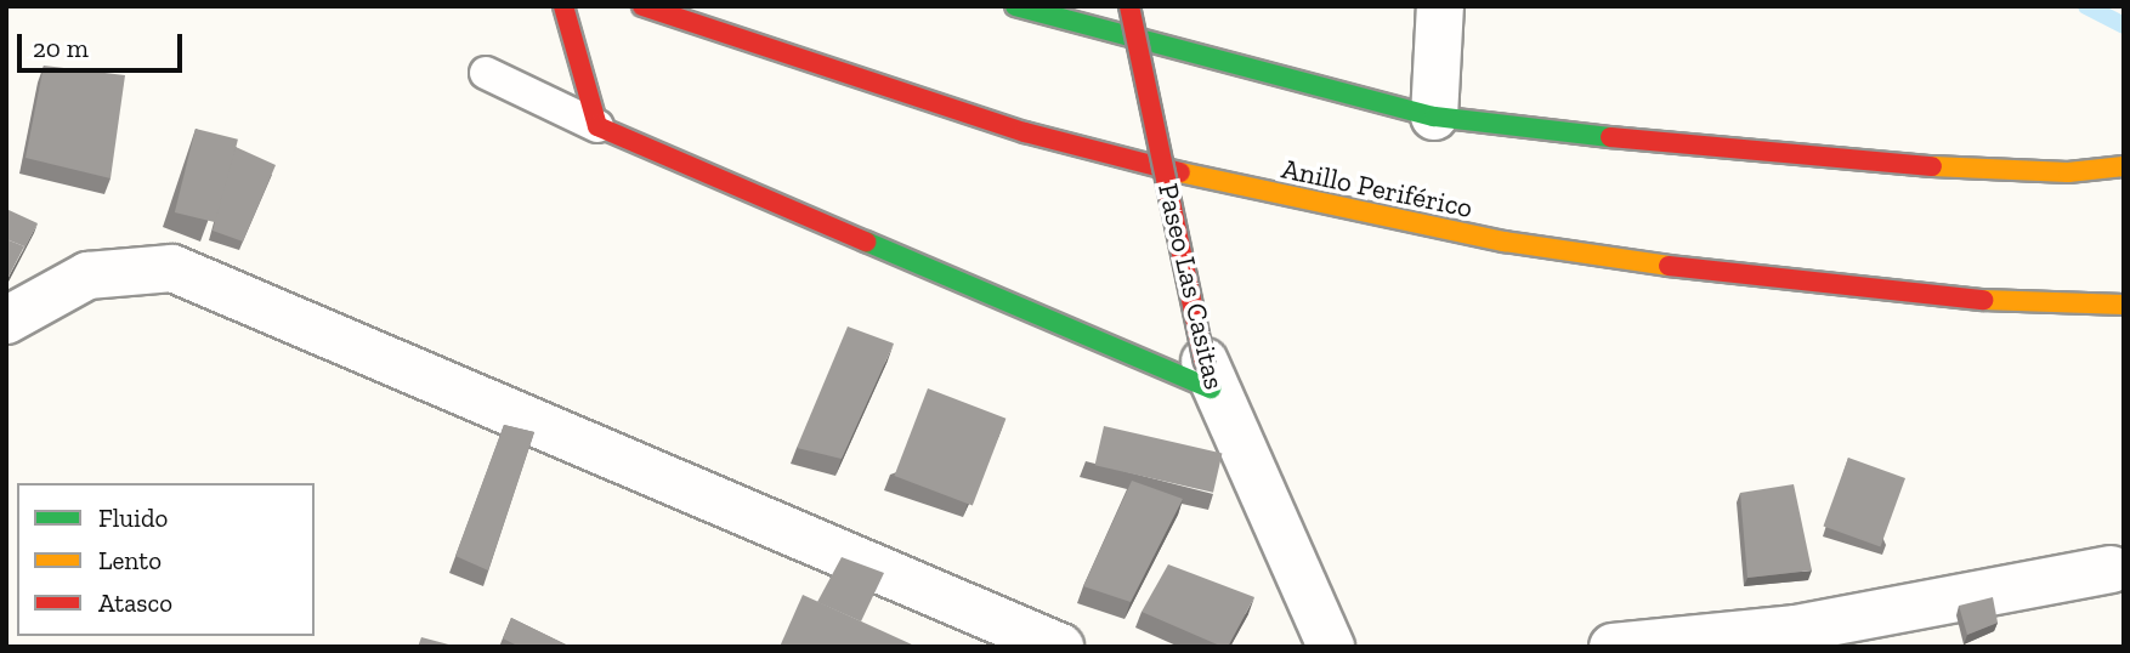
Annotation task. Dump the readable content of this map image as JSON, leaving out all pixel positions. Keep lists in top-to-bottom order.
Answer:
{
  "streets": {
    "main road": ["Anillo Periférico", "Paseo Las Casitas"]
  },
  "legend": ["Fluido", "Lento", "Atasco"],
  "scale_bar": "20 m"
}
